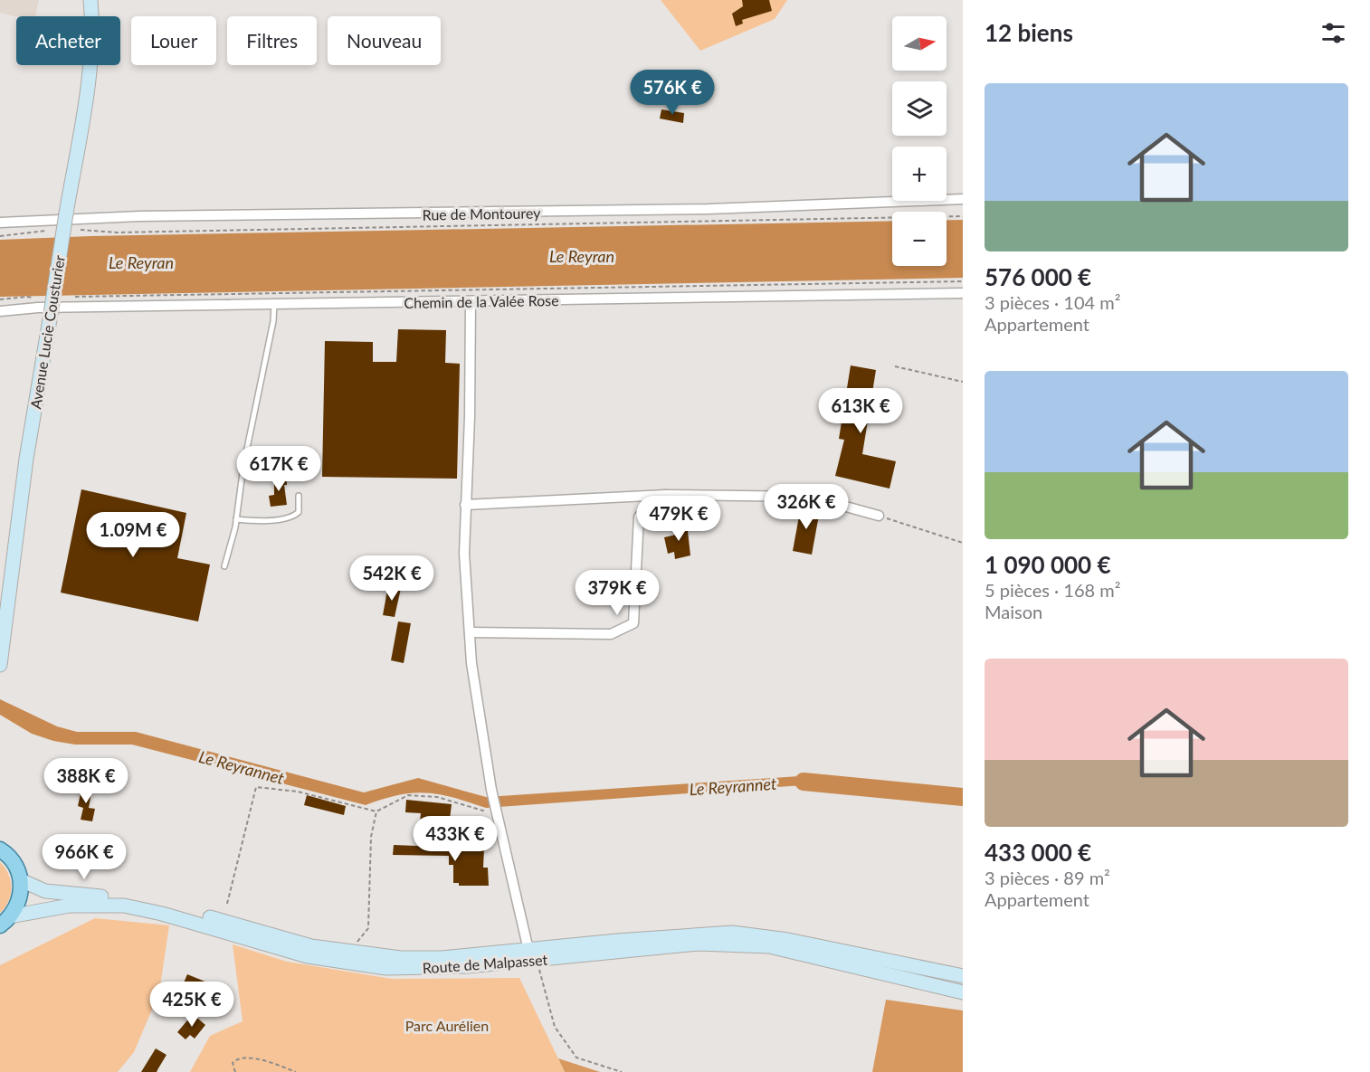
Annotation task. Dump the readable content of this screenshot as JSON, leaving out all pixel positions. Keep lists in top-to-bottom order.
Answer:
{
  "streets": {
    "main road": ["Avenue Lucie Cousturier", "Route de Malpasset"],
    "street": ["Rue de Montourey", "Chemin de la Valée Rose"]
  },
  "water": ["Le Reyran", "Le Reyrannet"],
  "parks": ["Parc Aurélien"],
  "north": "right",
  "page": {
    "heading": "12 biens",
    "map_buttons": ["+", "−"],
    "chip": [
      "Acheter",
      "Louer",
      "Filtres",
      "Nouveau"
    ],
    "list": [
      {
        "name": "576 000 €",
        "note": "3 pièces · 104 m² · Appartement"
      },
      {
        "name": "1 090 000 €",
        "note": "5 pièces · 168 m² · Maison"
      },
      {
        "name": "433 000 €",
        "note": "3 pièces · 89 m² · Appartement"
      }
    ],
    "price": [
      "576K €",
      "613K €",
      "617K €",
      "326K €",
      "479K €",
      "1.09M €",
      "542K €",
      "379K €",
      "388K €",
      "433K €",
      "966K €",
      "425K €"
    ]
  }
}
